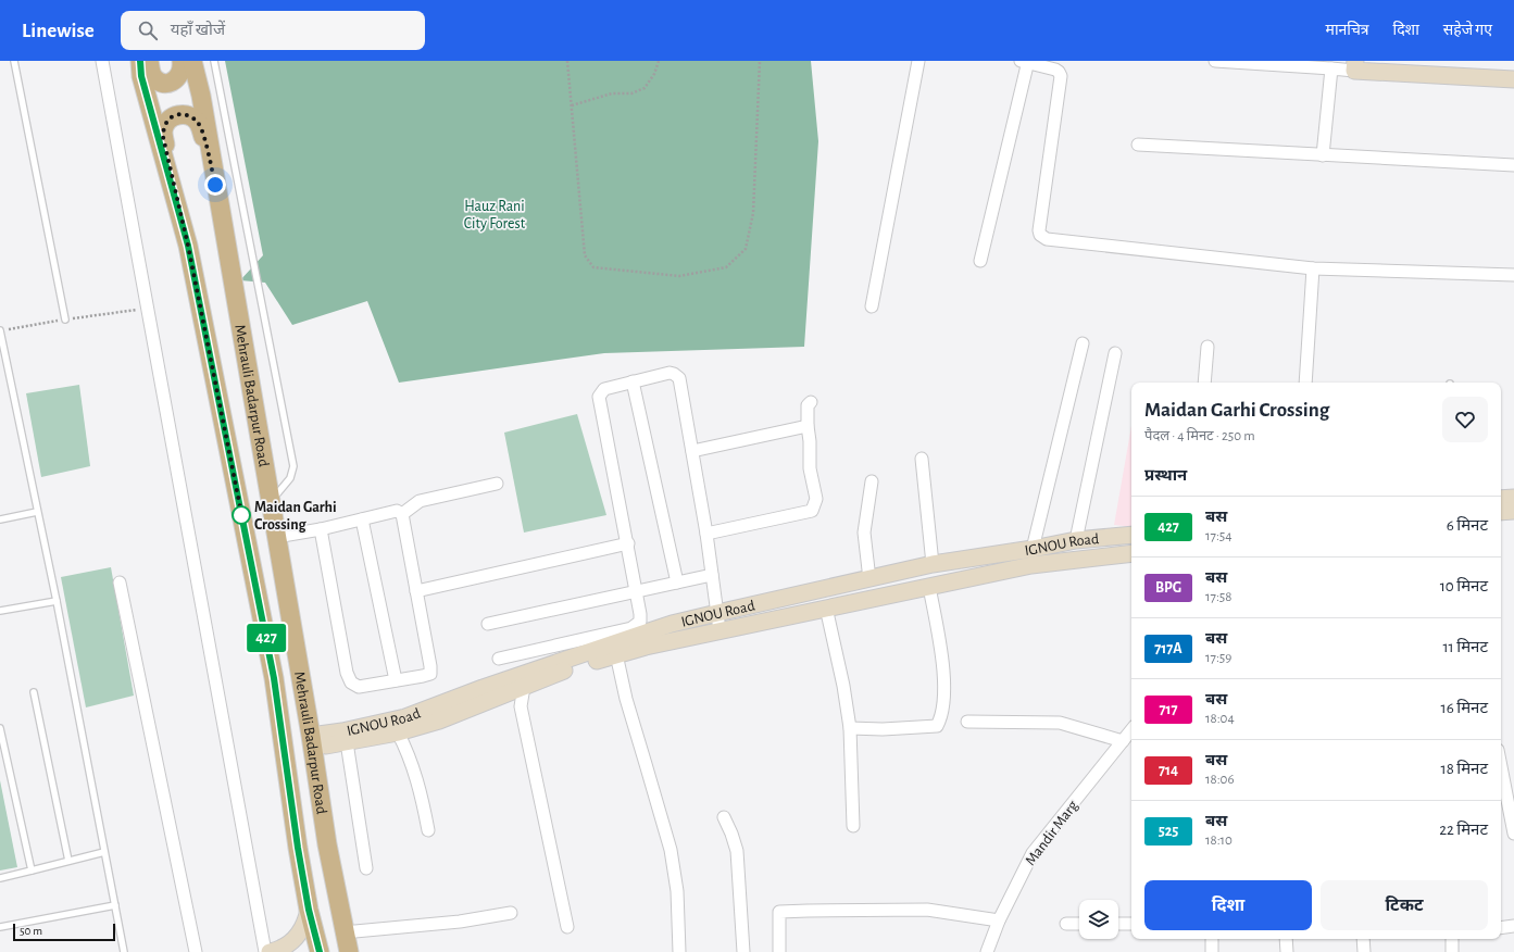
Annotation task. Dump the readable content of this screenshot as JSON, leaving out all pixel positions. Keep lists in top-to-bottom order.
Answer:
{
  "streets": {
    "main road": ["Mehrauli Badarpur Road"],
    "street": ["IGNOU Road", "Mandir Marg"]
  },
  "crossings": [
    ["Mehrauli Badarpur Road", "IGNOU Road"]
  ],
  "parks": ["Hauz Rani City Forest"],
  "places": ["Maidan Garhi Crossing"],
  "lines": ["bus line 427"],
  "scale_bar": "50 m",
  "page": {
    "header": "Linewise",
    "search": "यहाँ खोजें",
    "nav": ["मानचित्र", "दिशा", "सहेजे गए"],
    "on_map": "427",
    "heading": [
      ["Maidan Garhi Crossing", "पैदल · 4 मिनट · 250 m"],
      "प्रस्थान"
    ],
    "list": [
      {
        "mark": "427",
        "name": "बस",
        "note": "17:54",
        "value": "6 मिनट"
      },
      {
        "mark": "BPG",
        "name": "बस",
        "note": "17:58",
        "value": "10 मिनट"
      },
      {
        "mark": "717A",
        "name": "बस",
        "note": "17:59",
        "value": "11 मिनट"
      },
      {
        "mark": "717",
        "name": "बस",
        "note": "18:04",
        "value": "16 मिनट"
      },
      {
        "mark": "714",
        "name": "बस",
        "note": "18:06",
        "value": "18 मिनट"
      },
      {
        "mark": "525",
        "name": "बस",
        "note": "18:10",
        "value": "22 मिनट"
      }
    ],
    "buttons": ["दिशा", "टिकट"],
    "scale": "50 m"
  }
}
